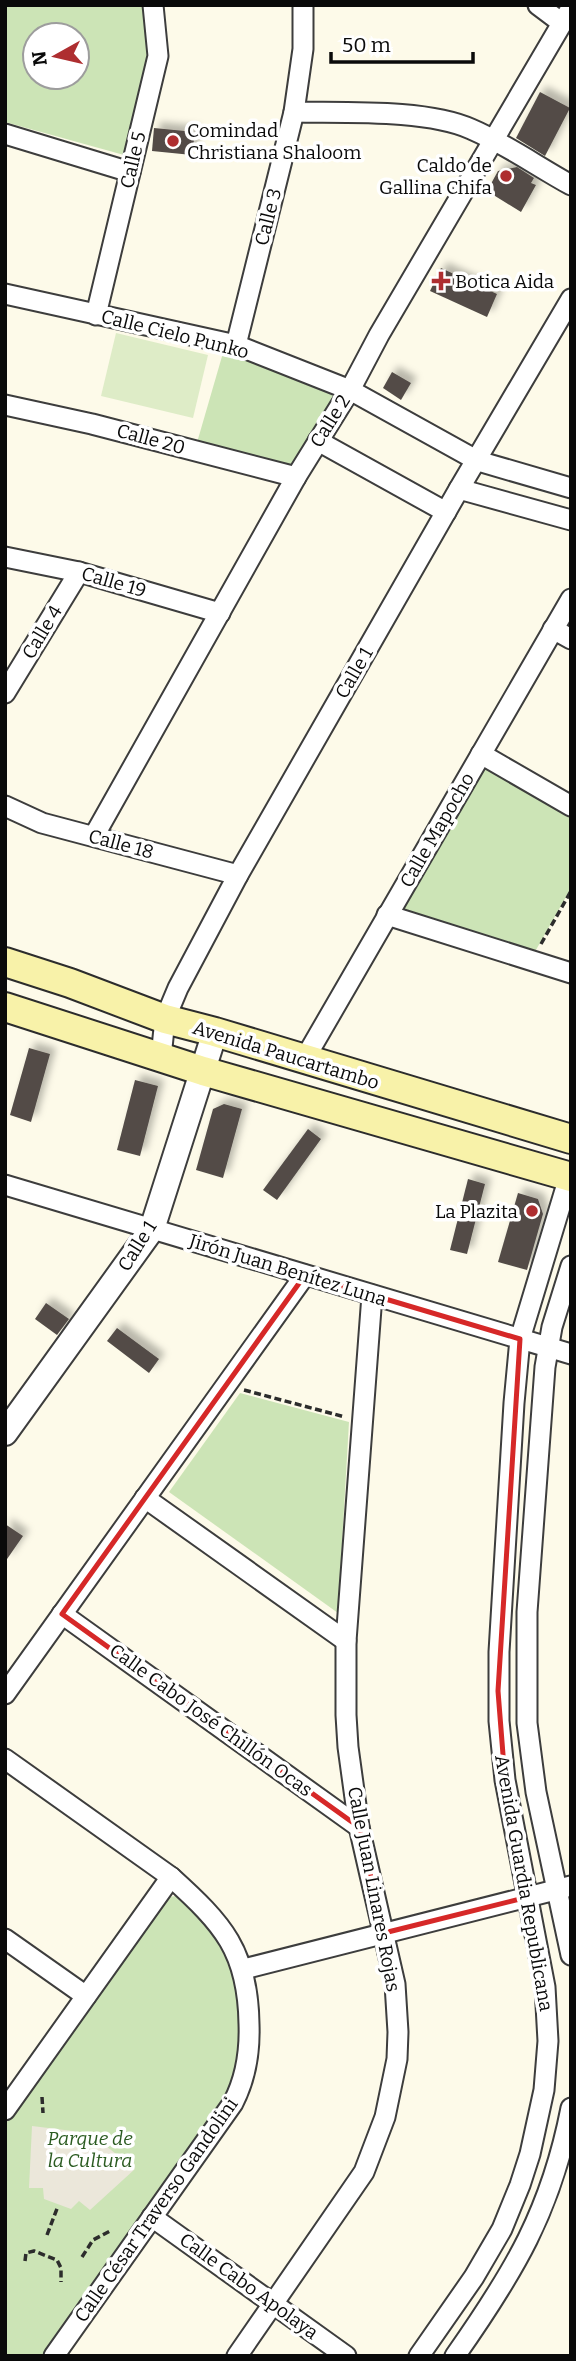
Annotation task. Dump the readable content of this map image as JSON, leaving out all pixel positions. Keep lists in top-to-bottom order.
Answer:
{
  "streets": {
    "main road": ["Avenida Paucartambo"],
    "street": [
      "Calle 5",
      "Calle 3",
      "Calle Cielo Punko",
      "Calle 2",
      "Calle 20",
      "Calle 19",
      "Calle 4",
      "Calle 1",
      "Calle Mapocho",
      "Calle 18",
      "Jirón Juan Benítez Luna",
      "Calle Cabo José Chillón Ocas",
      "Avenida Guardia Republicana",
      "Calle Juan Linares Rojas",
      "Calle César Traverso Gandolini",
      "Calle Cabo Apolaya"
    ]
  },
  "crossings": [
    ["Calle 5", "Calle Cielo Punko"],
    ["Calle 3", "Calle Cielo Punko"],
    ["Calle Cielo Punko", "Calle 2"],
    ["Calle Cielo Punko", "Calle 1"],
    ["Calle 2", "Calle 20"],
    ["Calle 2", "Calle 19"],
    ["Calle 2", "Calle 18"],
    ["Calle 19", "Calle 4"],
    ["Calle 1", "Calle 18"],
    ["Calle 1", "Avenida Paucartambo"],
    ["Calle 1", "Jirón Juan Benítez Luna"],
    ["Calle Mapocho", "Avenida Paucartambo"],
    ["Avenida Paucartambo", "Avenida Guardia Republicana"],
    ["Jirón Juan Benítez Luna", "Avenida Guardia Republicana"],
    ["Jirón Juan Benítez Luna", "Calle Juan Linares Rojas"],
    ["Calle Cabo José Chillón Ocas", "Calle Juan Linares Rojas"],
    ["Calle Juan Linares Rojas", "Calle Cabo Apolaya"],
    ["Calle César Traverso Gandolini", "Calle Cabo Apolaya"]
  ],
  "parks": ["Parque de la Cultura"],
  "places": {
    "other": ["Comindad Christiana Shaloom", "Caldo de Gallina Chifa", "La Plazita"],
    "health": ["Botica Aida"]
  },
  "scale_bar": "50 m",
  "north": "left"
}
